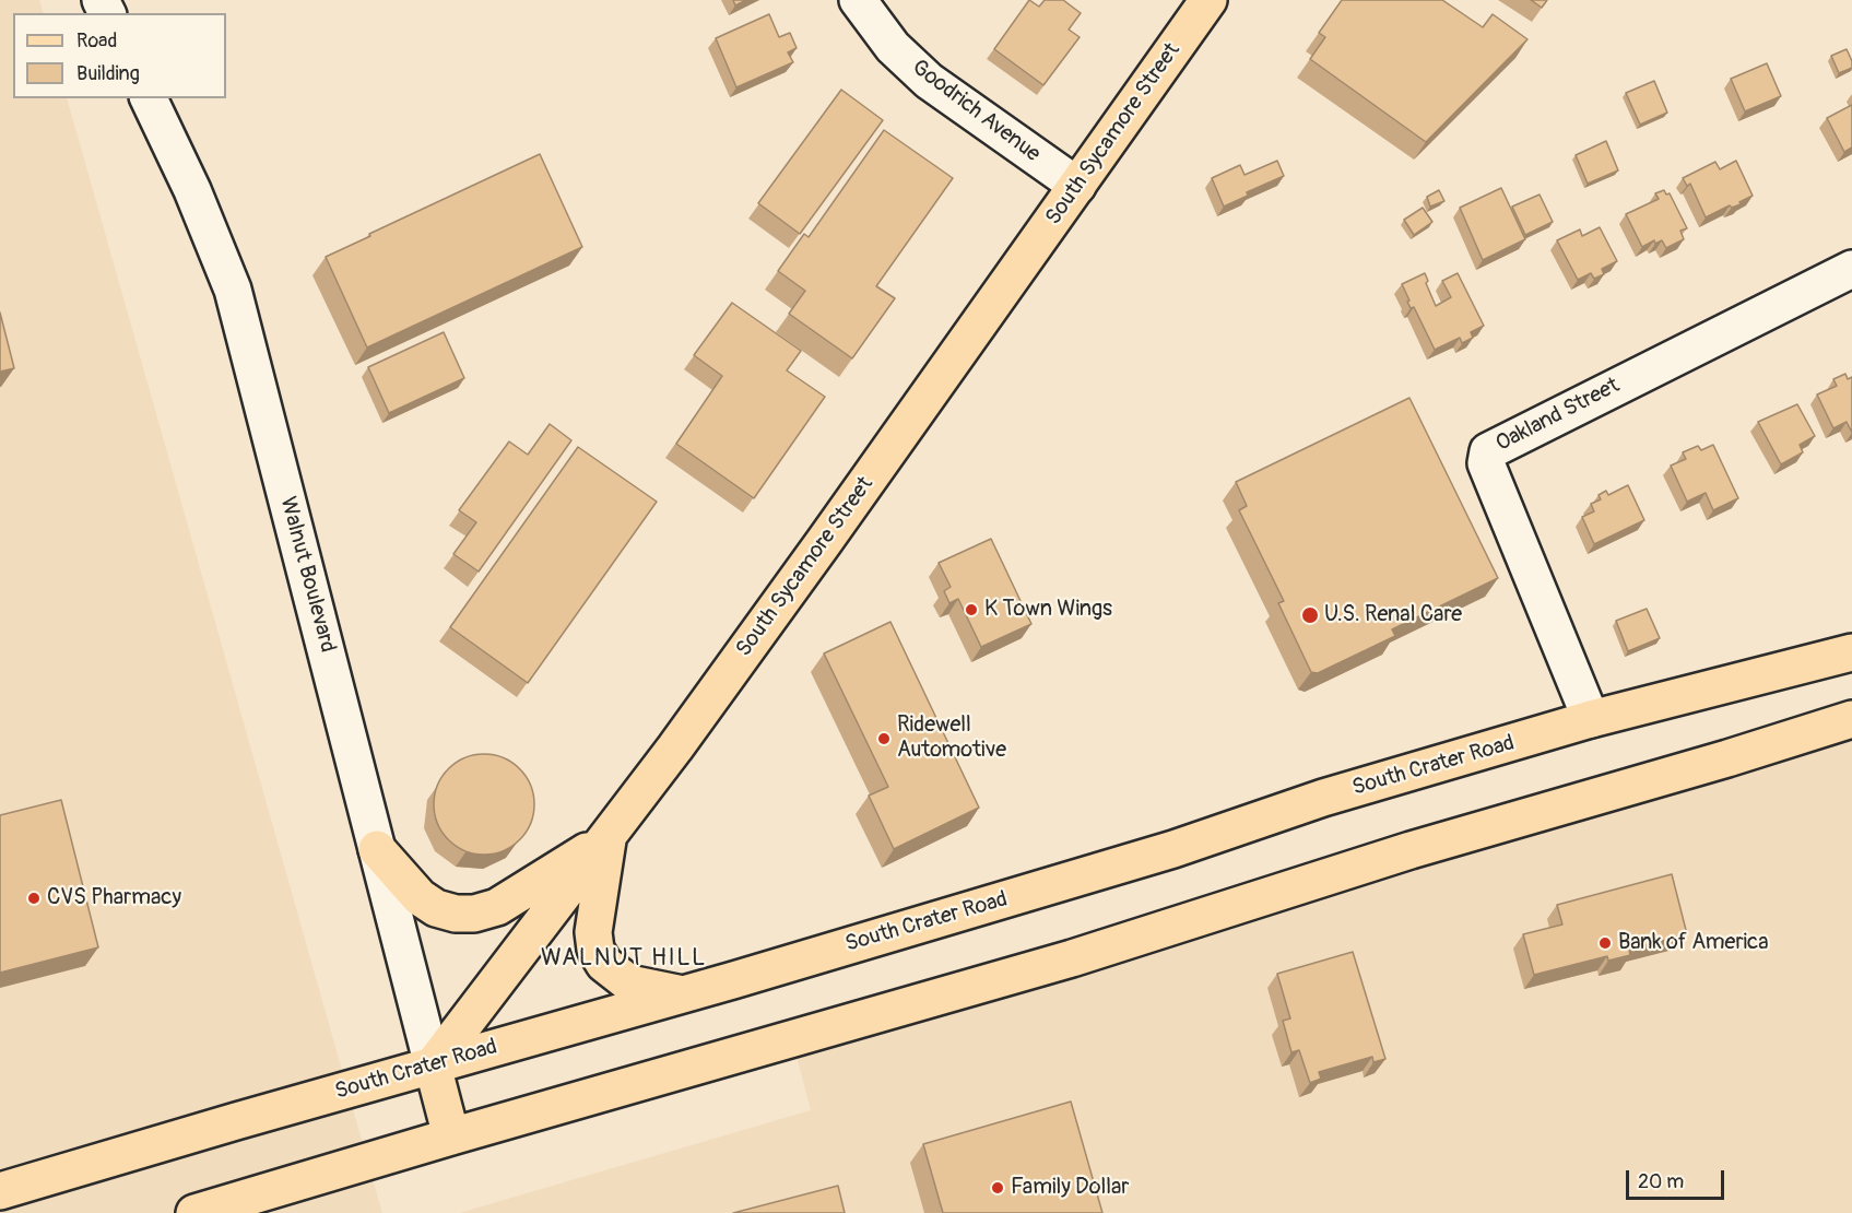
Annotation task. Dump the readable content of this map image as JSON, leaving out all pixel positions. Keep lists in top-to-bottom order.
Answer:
{
  "streets": {
    "main road": ["South Sycamore Street", "South Crater Road"],
    "street": ["Goodrich Avenue", "Oakland Street", "Walnut Boulevard"]
  },
  "crossings": [
    ["Goodrich Avenue", "South Sycamore Street"],
    ["South Sycamore Street", "Walnut Boulevard"],
    ["South Sycamore Street", "South Crater Road"],
    ["Oakland Street", "South Crater Road"],
    ["Walnut Boulevard", "South Crater Road"]
  ],
  "districts": ["WALNUT HILL"],
  "places": [
    "K Town Wings",
    "U.S. Renal Care",
    "Ridewell Automotive",
    "CVS Pharmacy",
    "Bank of America",
    "Family Dollar"
  ],
  "legend": ["Road", "Building"],
  "scale_bar": "20 m"
}
